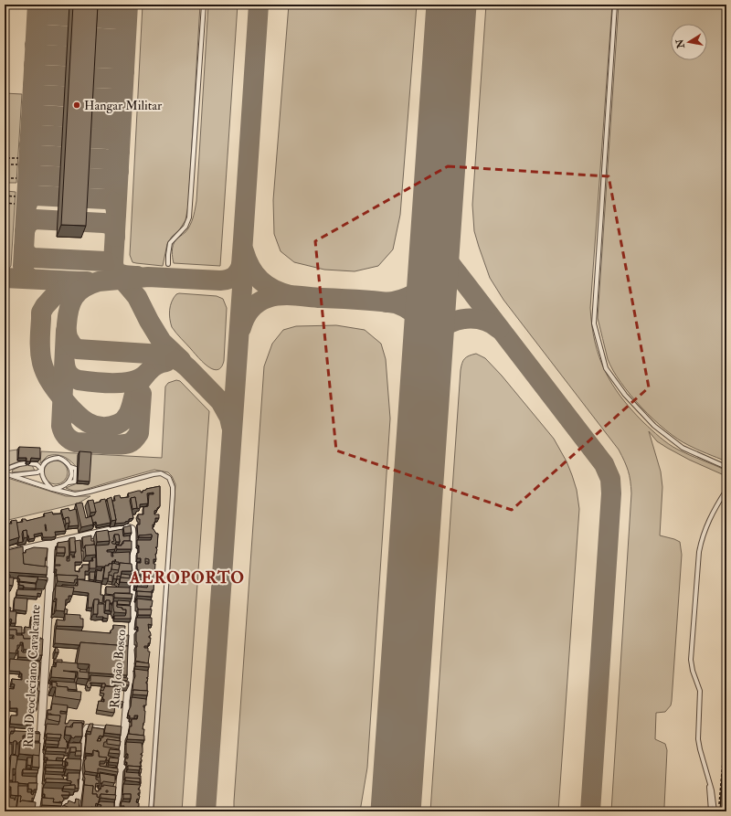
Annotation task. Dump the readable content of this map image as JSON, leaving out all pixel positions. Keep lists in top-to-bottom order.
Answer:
{
  "streets": {
    "street": ["Rua João Bosco", "Rua Deocleciano Cavalcante"]
  },
  "crossings": [
    ["Rua João Bosco", "Rua Deocleciano Cavalcante"]
  ],
  "districts": ["AEROPORTO"],
  "places": ["Hangar Militar"],
  "north": "left"
}
